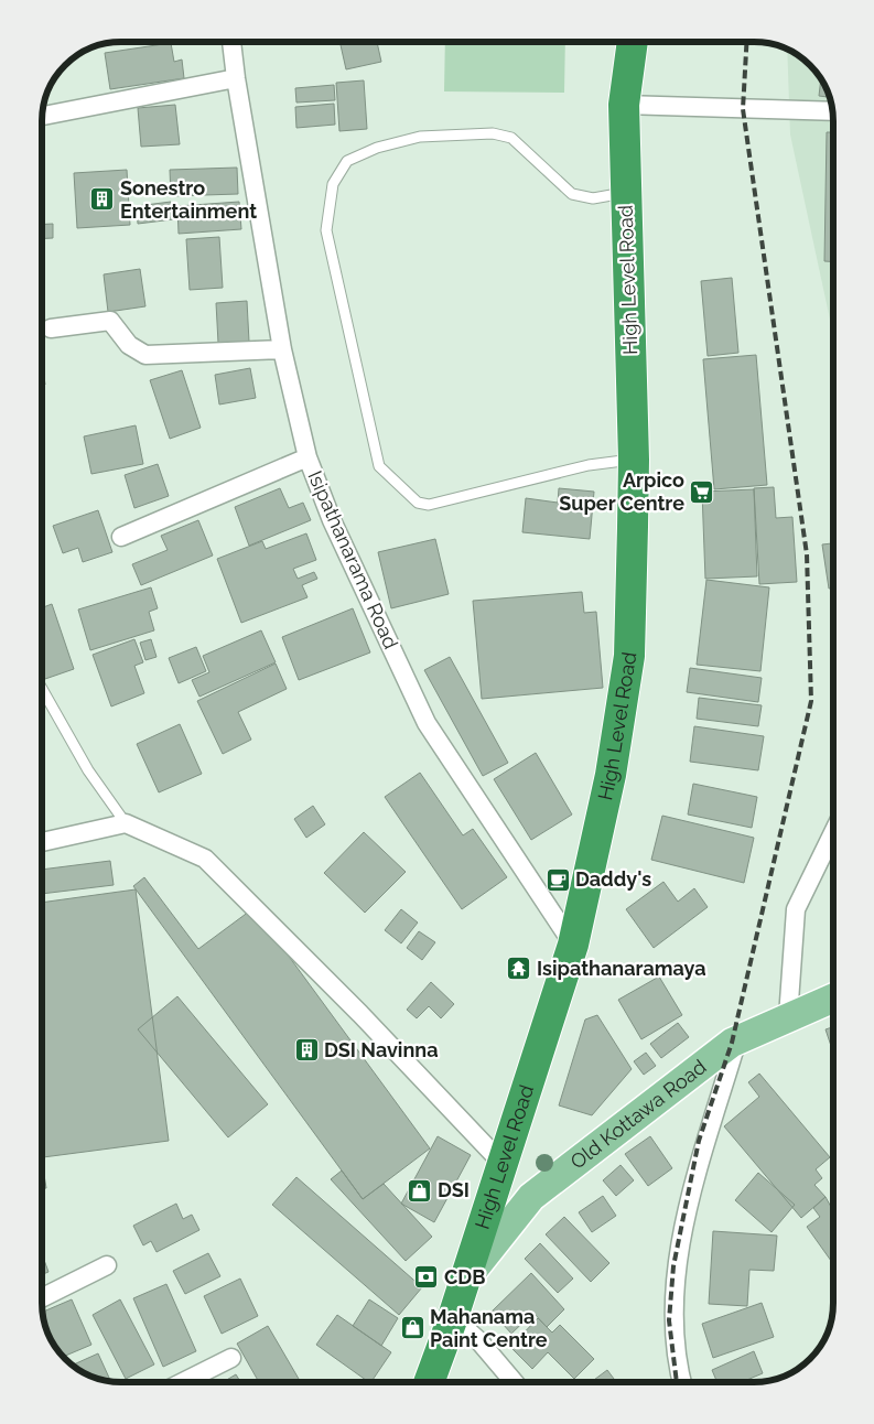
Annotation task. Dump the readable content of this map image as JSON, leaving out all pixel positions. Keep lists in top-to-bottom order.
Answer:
{
  "streets": {
    "highway": ["High Level Road"],
    "main road": ["Old Kottawa Road"],
    "street": ["Isipathanarama Road"]
  },
  "crossings": [
    ["High Level Road", "Isipathanarama Road"],
    ["High Level Road", "Old Kottawa Road"]
  ],
  "places": {
    "building": ["Sonestro Entertainment", "DSI Navinna"],
    "supermarket": ["Arpico Super Centre"],
    "cafe": ["Daddy's"],
    "temple": ["Isipathanaramaya"],
    "shop": ["DSI", "Mahanama Paint Centre"],
    "bank": ["CDB"]
  }
}
